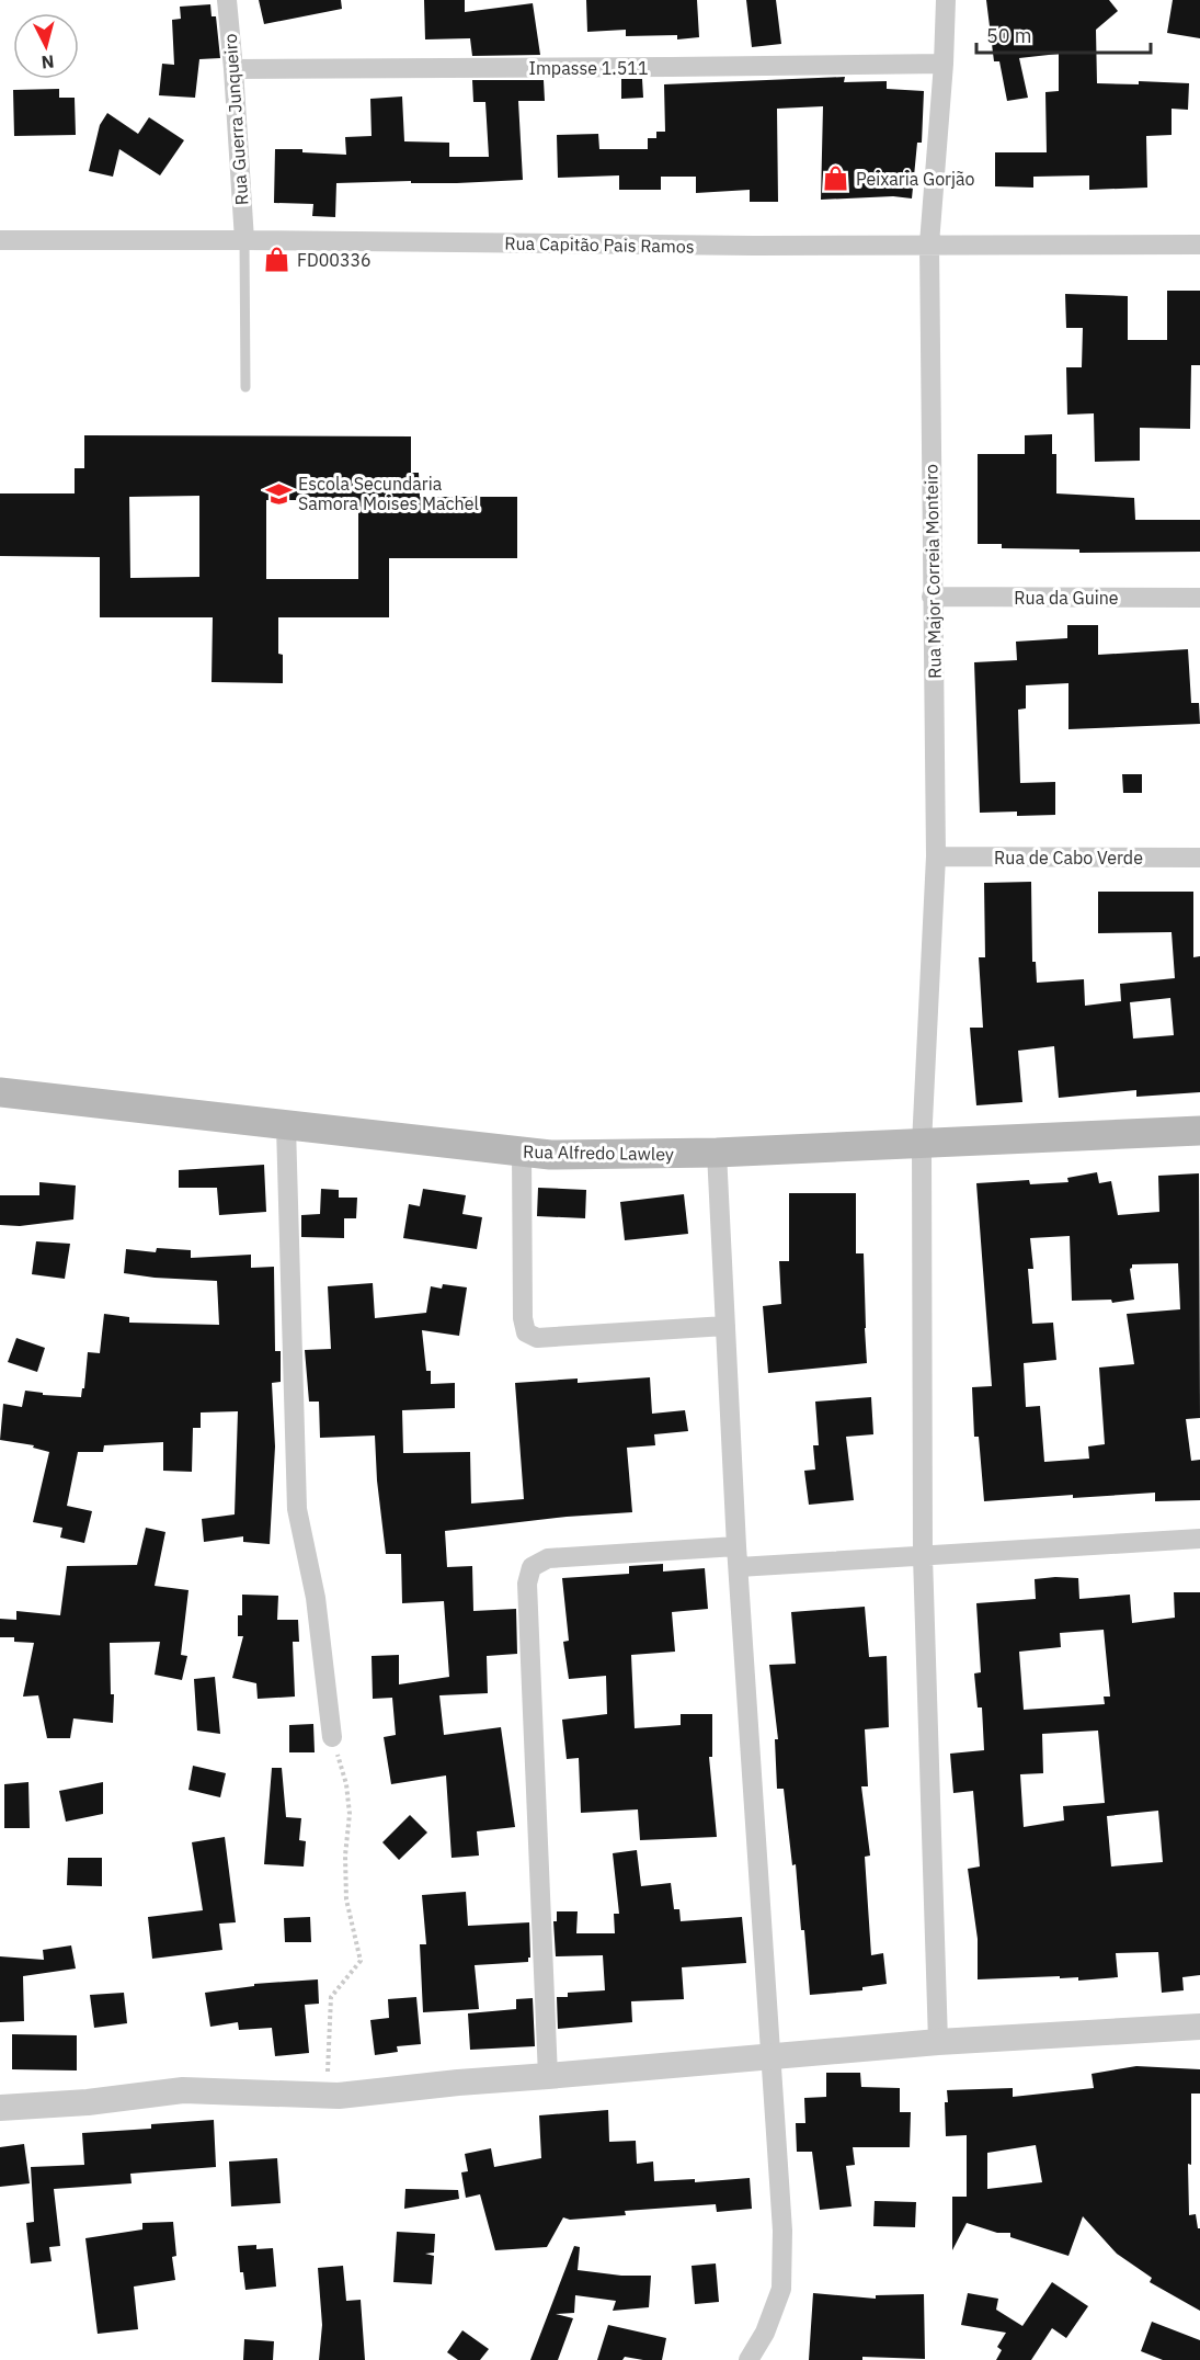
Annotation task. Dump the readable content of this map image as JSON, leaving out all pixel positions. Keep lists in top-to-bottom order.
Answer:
{
  "streets": {
    "main road": ["Rua Alfredo Lawley"],
    "street": [
      "Impasse 1.511",
      "Rua Guerra Junqueiro",
      "Rua Capitão Pais Ramos",
      "Rua Major Correia Monteiro",
      "Rua da Guine",
      "Rua de Cabo Verde"
    ]
  },
  "crossings": [
    ["Impasse 1.511", "Rua Guerra Junqueiro"],
    ["Impasse 1.511", "Rua Major Correia Monteiro"],
    ["Rua Guerra Junqueiro", "Rua Capitão Pais Ramos"],
    ["Rua Capitão Pais Ramos", "Rua Major Correia Monteiro"],
    ["Rua Major Correia Monteiro", "Rua da Guine"],
    ["Rua Major Correia Monteiro", "Rua de Cabo Verde"],
    ["Rua Major Correia Monteiro", "Rua Alfredo Lawley"]
  ],
  "places": {
    "shop": ["Peixaria Gorjão", "FD00336"],
    "school or university": ["Escola Secundaria Samora Moises Machel"]
  },
  "scale_bar": "50 m",
  "north": "bottom"
}
